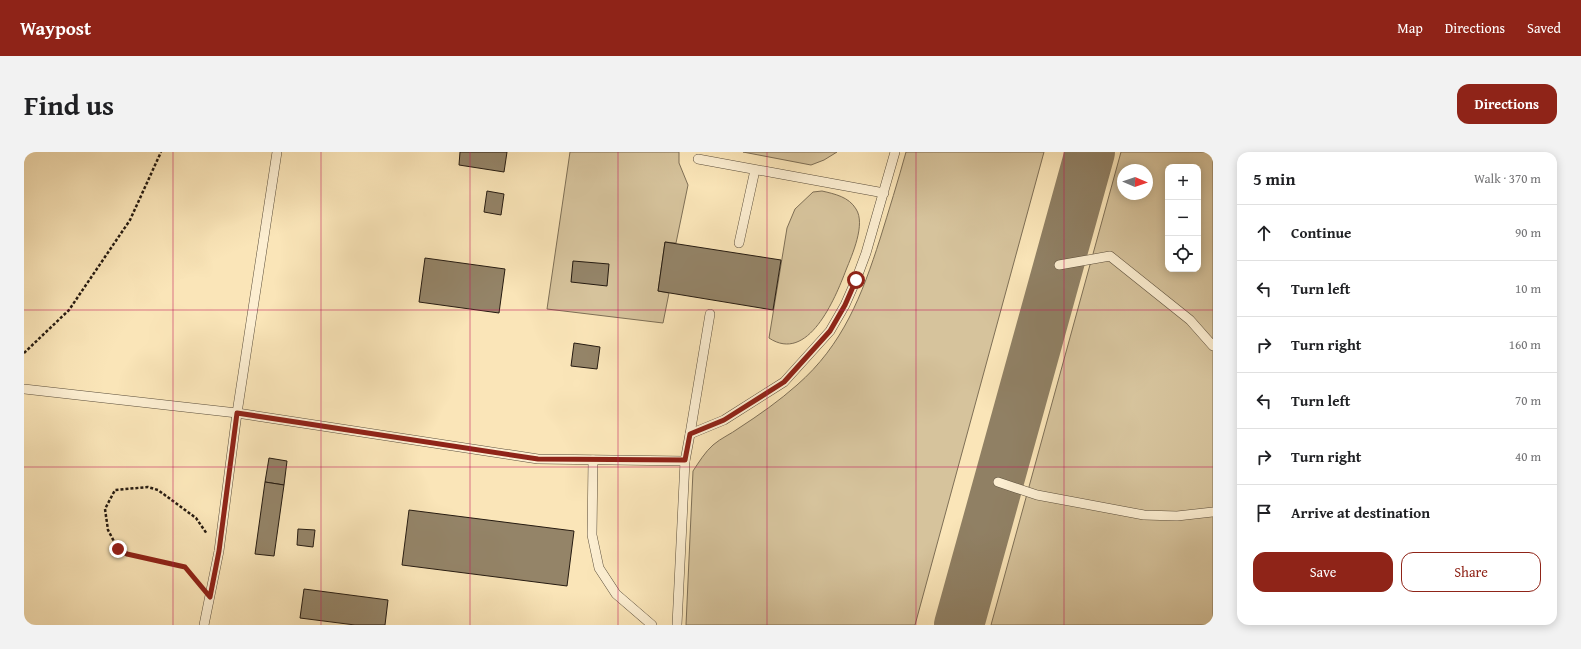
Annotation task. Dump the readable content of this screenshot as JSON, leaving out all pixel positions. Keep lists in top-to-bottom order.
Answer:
{
  "north": "right",
  "page": {
    "header": "Waypost",
    "nav": ["Map", "Directions", "Saved"],
    "title": "Find us",
    "buttons": [
      "Directions",
      ["Save", "Share"]
    ],
    "heading": ["5 min", "Walk · 370 m"],
    "map_buttons": ["+", "−"],
    "list": [
      ["Continue", "90 m"],
      ["Turn left", "10 m"],
      ["Turn right", "160 m"],
      ["Turn left", "70 m"],
      ["Turn right", "40 m"],
      "Arrive at destination"
    ]
  }
}
